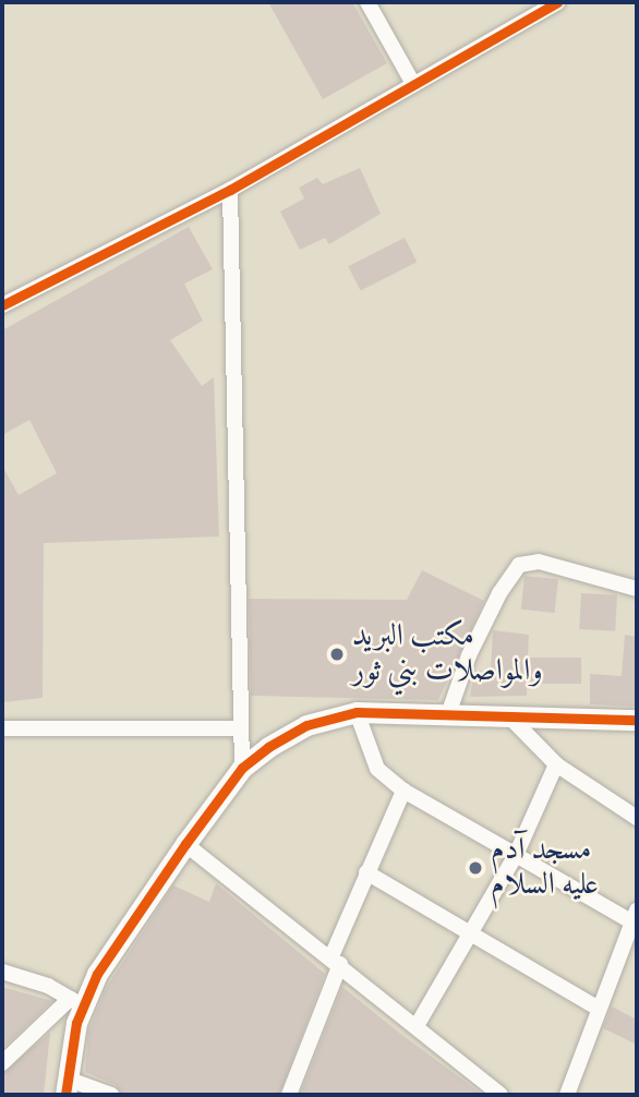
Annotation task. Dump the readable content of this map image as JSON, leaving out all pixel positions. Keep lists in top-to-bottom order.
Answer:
{
  "places": ["مكتب البريد والمواصلات بني ثور", "مسجد آدم عليه السلام"]
}
